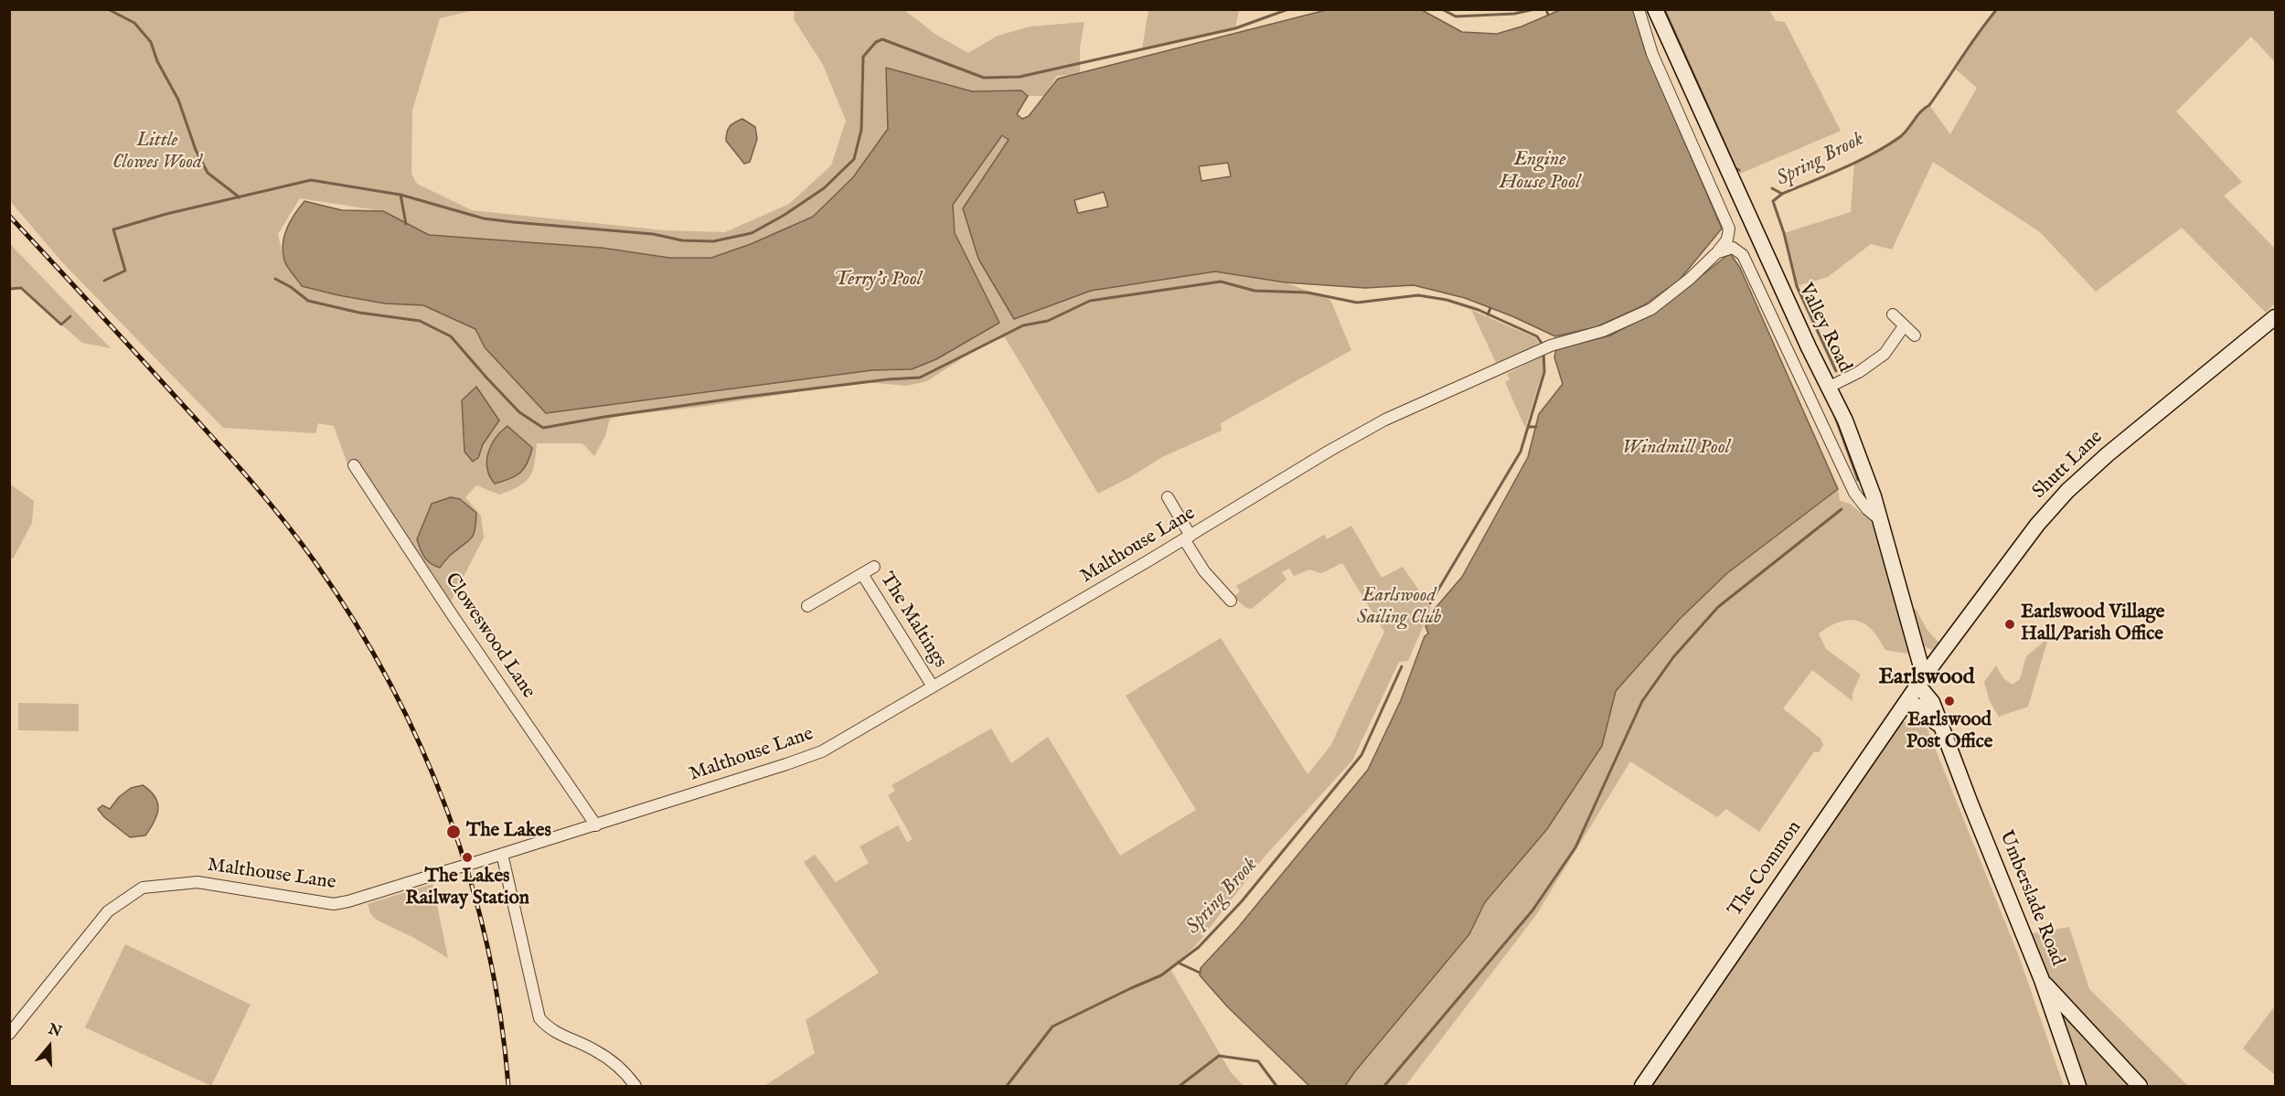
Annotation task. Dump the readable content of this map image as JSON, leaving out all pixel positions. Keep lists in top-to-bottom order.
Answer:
{
  "streets": {
    "street": [
      "Valley Road",
      "Shutt Lane",
      "Malthouse Lane",
      "The Maltings",
      "Cloweswood Lane",
      "The Common",
      "Umberslade Road"
    ]
  },
  "crossings": [
    ["Valley Road", "Shutt Lane"],
    ["Valley Road", "The Common"],
    ["Valley Road", "Umberslade Road"],
    ["Shutt Lane", "The Common"],
    ["Shutt Lane", "Umberslade Road"],
    ["Malthouse Lane", "The Maltings"],
    ["Malthouse Lane", "Cloweswood Lane"],
    ["The Common", "Umberslade Road"]
  ],
  "districts": ["Earlswood"],
  "water": [
    "Engine House Pool",
    "Spring Brook",
    "Terry's Pool",
    "Windmill Pool"
  ],
  "parks": ["Little Clowes Wood", "Earlswood Sailing Club"],
  "places": [
    "Earlswood Village Hall/Parish Office",
    "Earlswood Post Office",
    "The Lakes",
    "The Lakes Railway Station"
  ],
  "north": "top"
}
